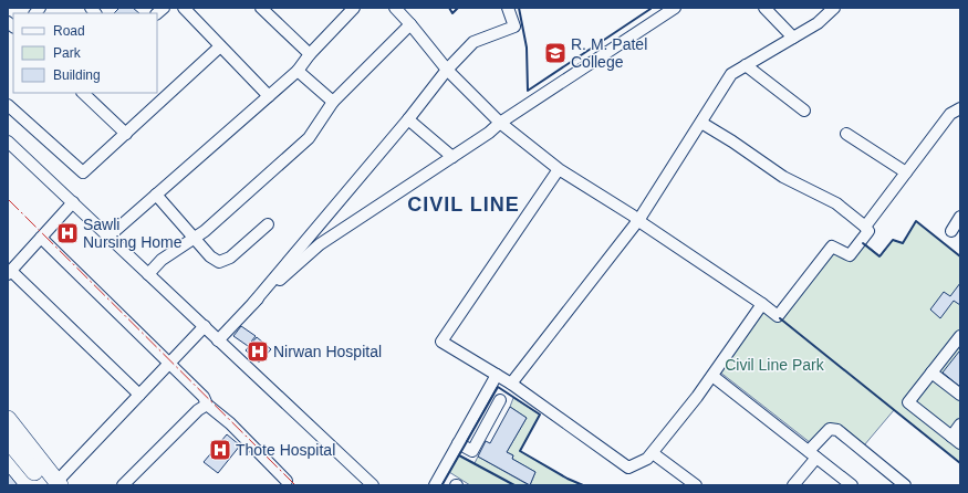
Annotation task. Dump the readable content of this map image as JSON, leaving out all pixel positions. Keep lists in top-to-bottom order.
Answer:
{
  "districts": ["CIVIL LINE"],
  "parks": ["Civil Line Park"],
  "places": {
    "school or university": ["R. M. Patel College"],
    "hospital": ["Sawli Nursing Home", "Nirwan Hospital", "Thote Hospital"]
  },
  "legend": ["Road", "Park", "Building"]
}
